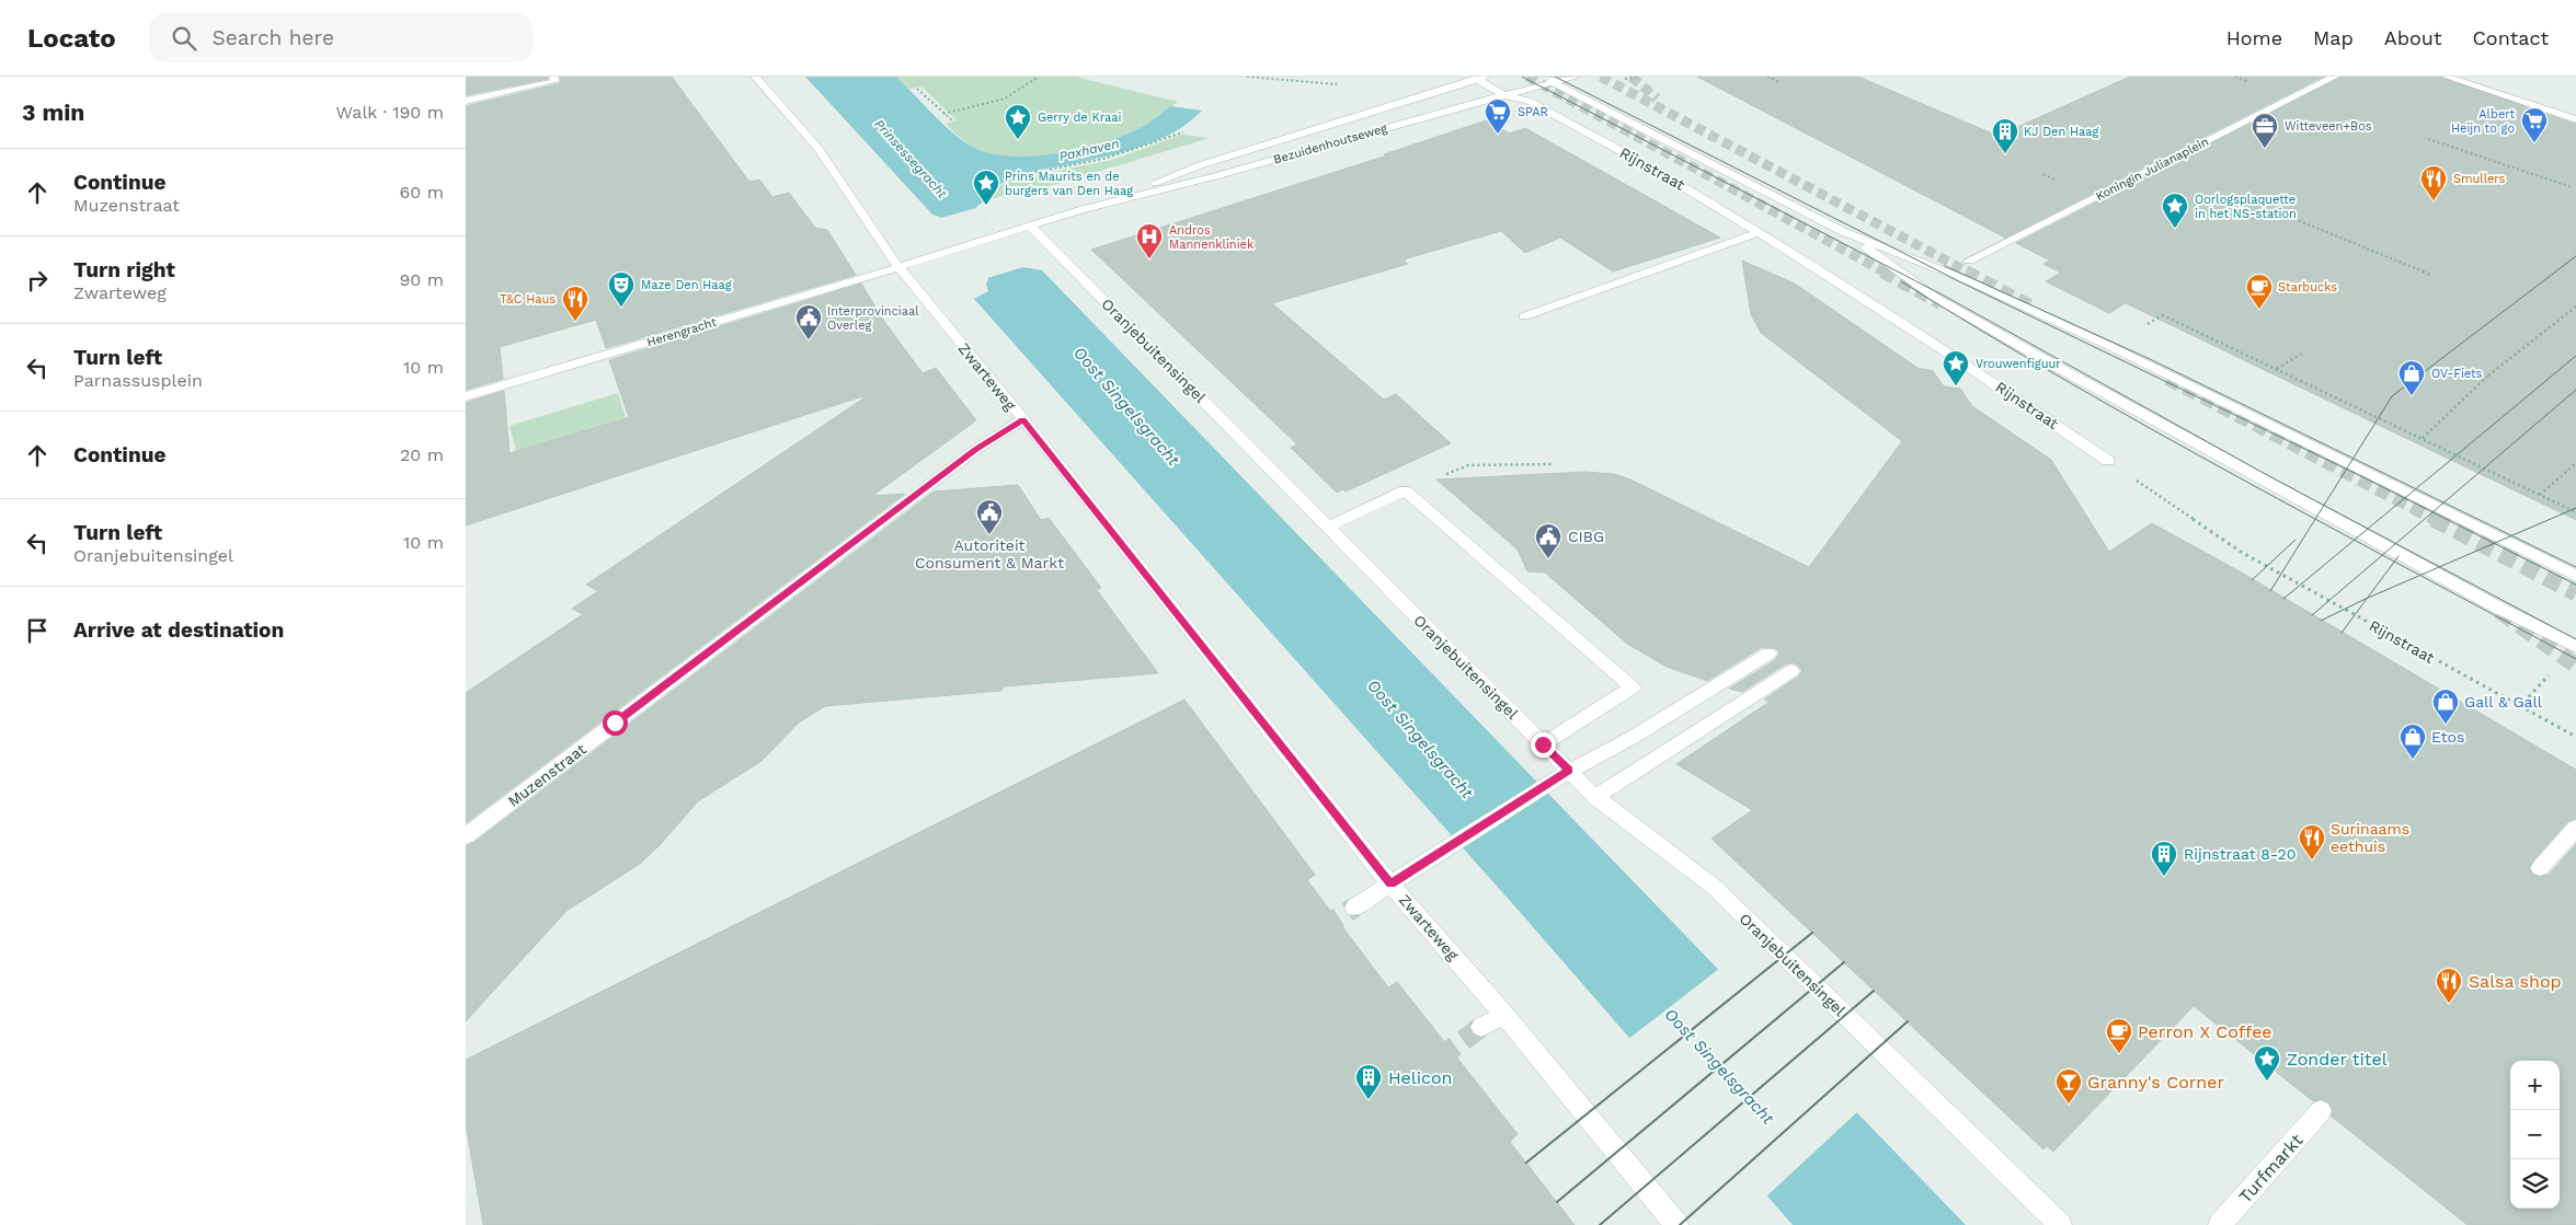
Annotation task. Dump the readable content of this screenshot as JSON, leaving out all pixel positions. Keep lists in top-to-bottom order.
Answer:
{
  "streets": {
    "street": [
      "Bezuidenhoutseweg",
      "Rijnstraat",
      "Koningin Julianaplein",
      "Herengracht",
      "Oranjebuitensingel",
      "Zwarteweg",
      "Muzenstraat",
      "Turfmarkt"
    ]
  },
  "crossings": [
    ["Bezuidenhoutseweg", "Rijnstraat"],
    ["Bezuidenhoutseweg", "Herengracht"],
    ["Bezuidenhoutseweg", "Oranjebuitensingel"],
    ["Bezuidenhoutseweg", "Zwarteweg"],
    ["Herengracht", "Zwarteweg"],
    ["Zwarteweg", "Muzenstraat"]
  ],
  "water": ["Paxhaven", "Prinsessegracht", "Oost Singelsgracht"],
  "places": {
    "supermarket": ["SPAR", "Albert Heijn to go"],
    "place": [
      "Gerry de Kraai",
      "Prins Maurits en de burgers van Den Haag",
      "Oorlogsplaquette in het NS-station",
      "Vrouwenfiguur",
      "Zonder titel"
    ],
    "office": ["Witteveen+Bos"],
    "building": ["KJ Den Haag", "Rijnstraat 8-20", "Helicon"],
    "restaurant": [
      "Smullers",
      "T&C Haus",
      "Surinaams eethuis",
      "Salsa shop"
    ],
    "hospital": ["Andros Mannenkliniek"],
    "theatre": ["Maze Den Haag"],
    "cafe": ["Starbucks", "Perron X Coffee"],
    "public building": ["Interprovinciaal Overleg", "Autoriteit Consument & Markt", "CIBG"],
    "shop": ["OV-Fiets", "Gall & Gall", "Etos"],
    "bar": ["Granny's Corner"]
  },
  "page": {
    "header": "Locato",
    "search": "Search here",
    "nav": [
      "Home",
      "Map",
      "About",
      "Contact"
    ],
    "heading": ["3 min", "Walk · 190 m"],
    "list": [
      ["Continue", "Muzenstraat", "60 m"],
      ["Turn right", "Zwarteweg", "90 m"],
      ["Turn left", "Parnassusplein", "10 m"],
      ["Continue", "20 m"],
      ["Turn left", "Oranjebuitensingel", "10 m"],
      "Arrive at destination"
    ],
    "map_buttons": ["+", "−"]
  }
}
